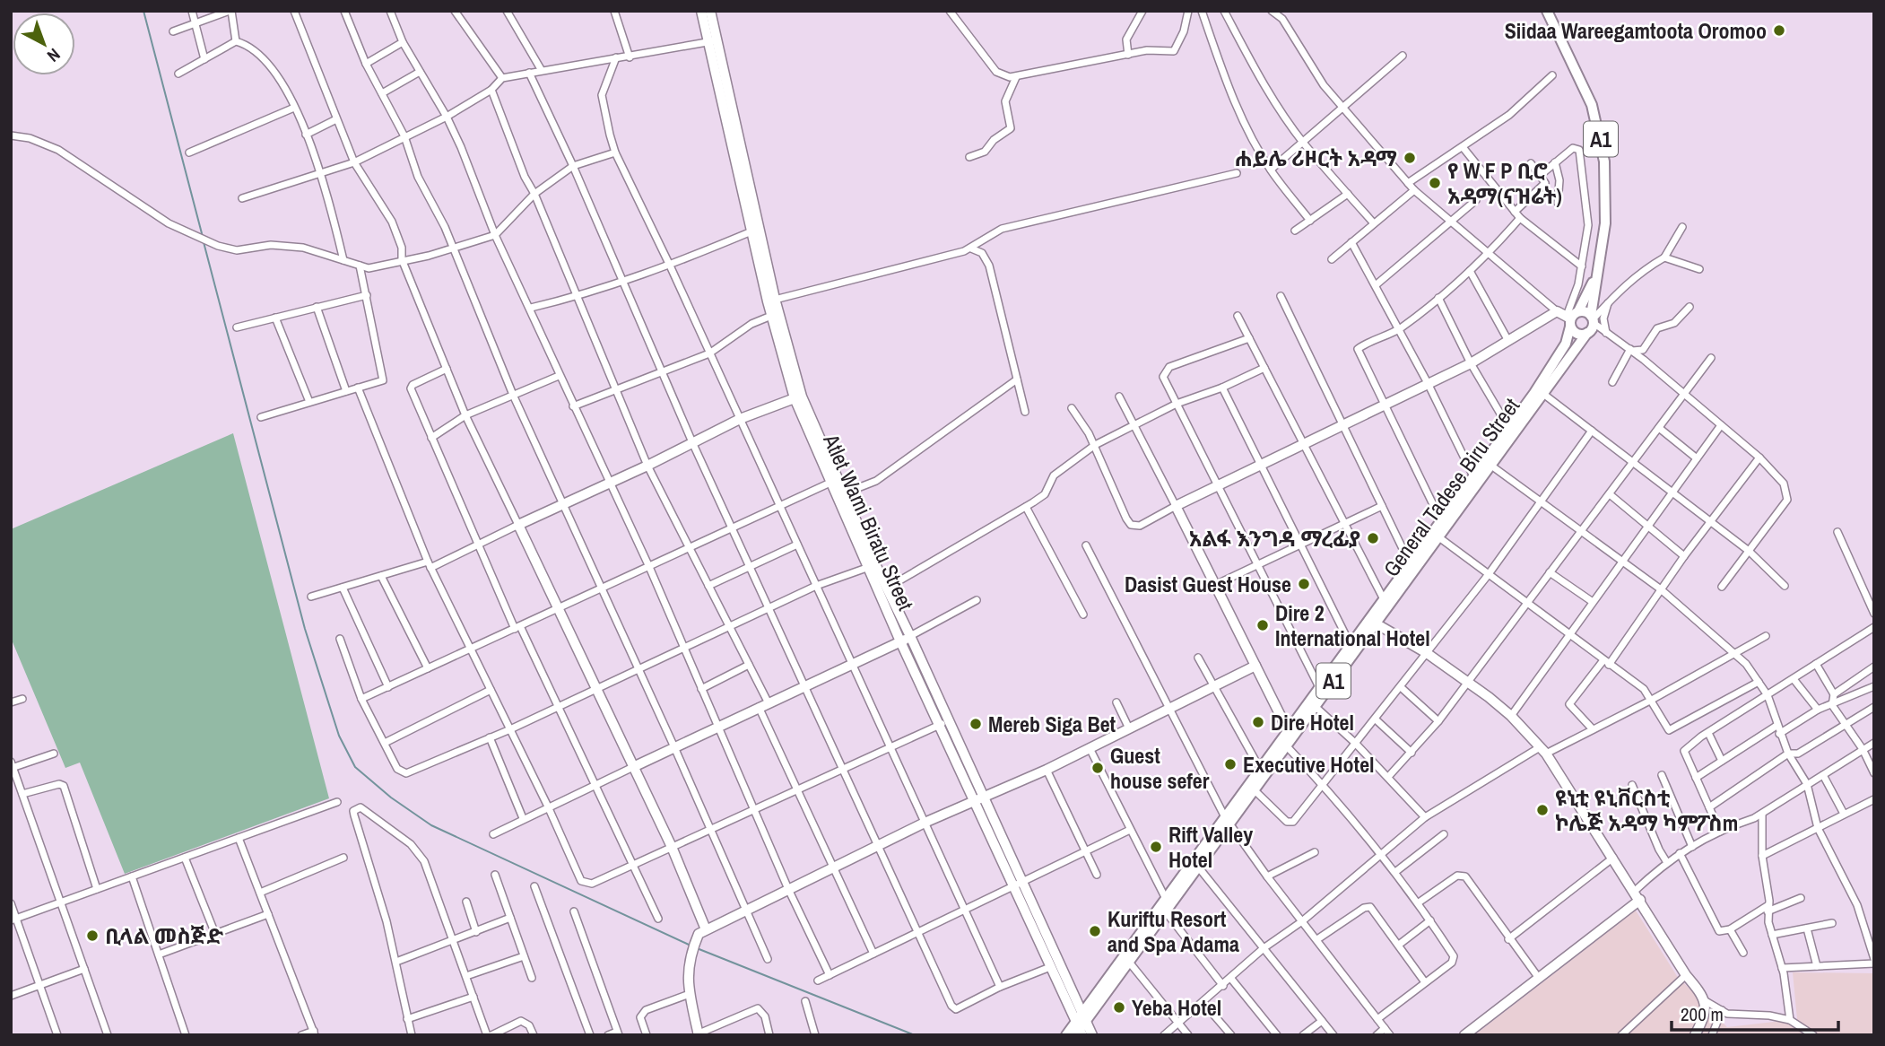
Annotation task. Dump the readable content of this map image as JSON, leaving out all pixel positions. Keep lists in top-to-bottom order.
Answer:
{
  "streets": {
    "main road": ["A1", "General Tadese Biru Street"],
    "street": ["Atlet Wami Biratu Street"]
  },
  "crossings": [
    ["A1", "General Tadese Biru Street"],
    ["A1", "Atlet Wami Biratu Street"],
    ["General Tadese Biru Street", "Atlet Wami Biratu Street"]
  ],
  "places": [
    "Siidaa Wareegamtoota Oromoo",
    "ሐይሌ ሪዞርት አዳማ",
    "የ W F P ቢሮ አዳማ(ናዝሬት)",
    "አልፋ እንግዳ ማረፊያ",
    "Dasist Guest House",
    "Dire 2 International Hotel",
    "Dire Hotel",
    "Mereb Siga Bet",
    "Executive Hotel",
    "Guest house sefer",
    "ዩኒቲ ዩኒቨርስቲ ኮሌጅ አዳማ ካምፖስm",
    "Rift Valley Hotel",
    "Kuriftu Resort and Spa Adama",
    "ቢላል መስጅድ",
    "Yeba Hotel"
  ],
  "scale_bar": "200 m",
  "north": "bottom right"
}
